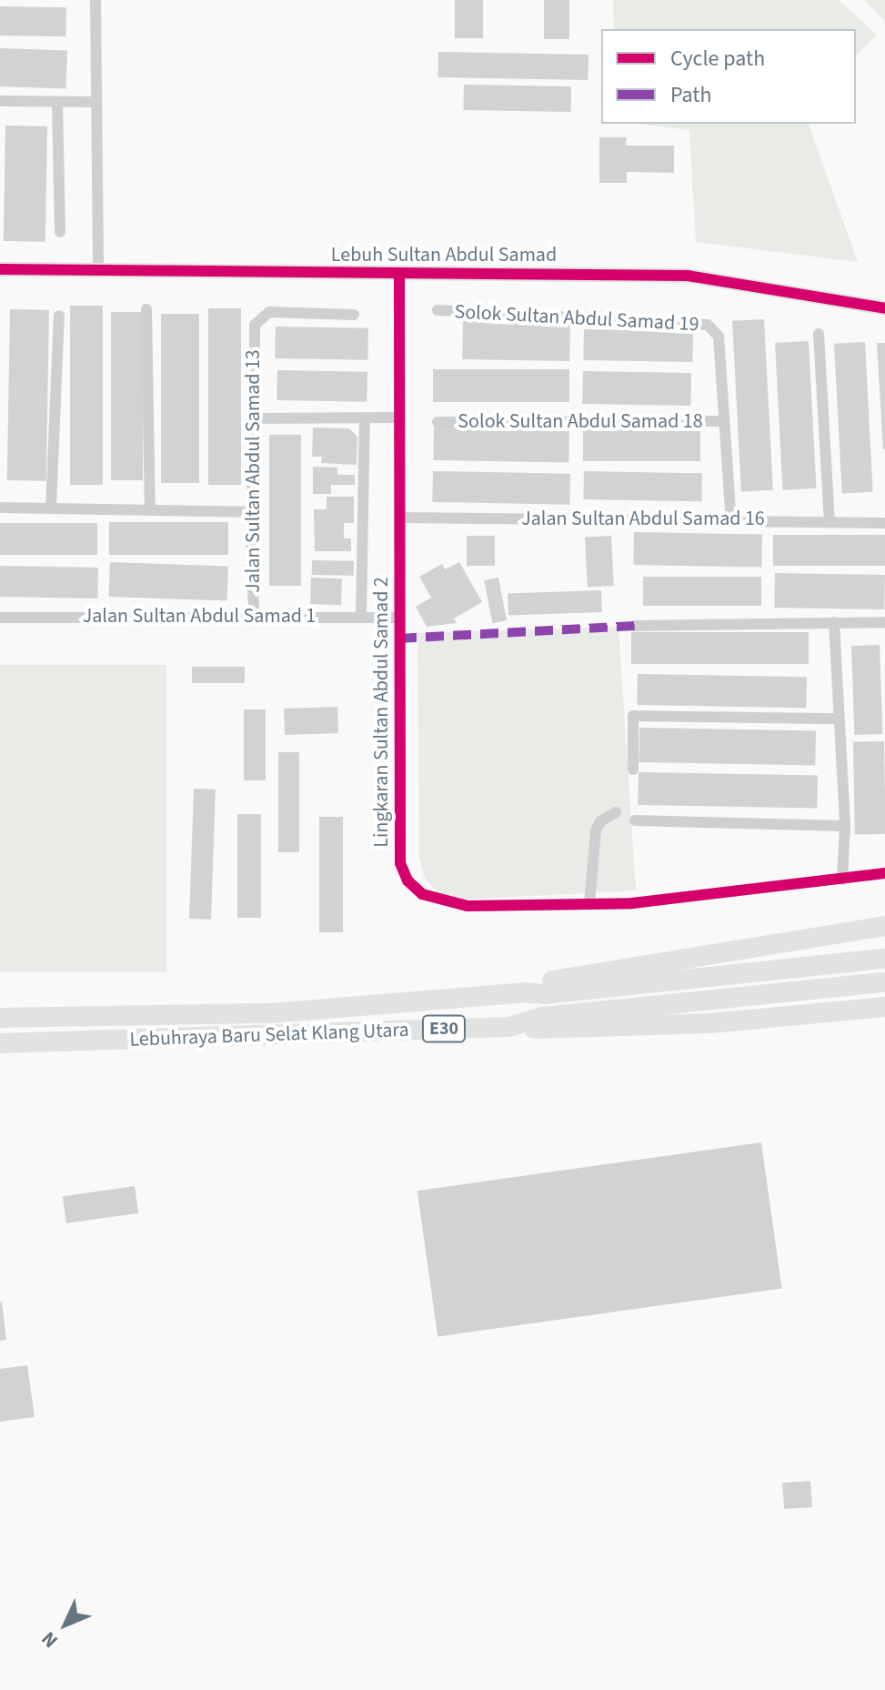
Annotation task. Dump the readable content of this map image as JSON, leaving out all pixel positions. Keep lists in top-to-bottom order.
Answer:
{
  "streets": {
    "highway": ["E30", "Lebuhraya Baru Selat Klang Utara"],
    "street": [
      "Lebuh Sultan Abdul Samad",
      "Solok Sultan Abdul Samad 19",
      "Solok Sultan Abdul Samad 18",
      "Jalan Sultan Abdul Samad 13",
      "Jalan Sultan Abdul Samad 16",
      "Jalan Sultan Abdul Samad 1",
      "Lingkaran Sultan Abdul Samad 2"
    ]
  },
  "crossings": [
    ["Lebuh Sultan Abdul Samad", "Lingkaran Sultan Abdul Samad 2"],
    ["Solok Sultan Abdul Samad 19", "Solok Sultan Abdul Samad 18"],
    ["Jalan Sultan Abdul Samad 13", "Jalan Sultan Abdul Samad 1"],
    ["Jalan Sultan Abdul Samad 16", "Lingkaran Sultan Abdul Samad 2"],
    ["Jalan Sultan Abdul Samad 1", "Lingkaran Sultan Abdul Samad 2"]
  ],
  "legend": ["Cycle path", "Path"],
  "north": "bottom left"
}
